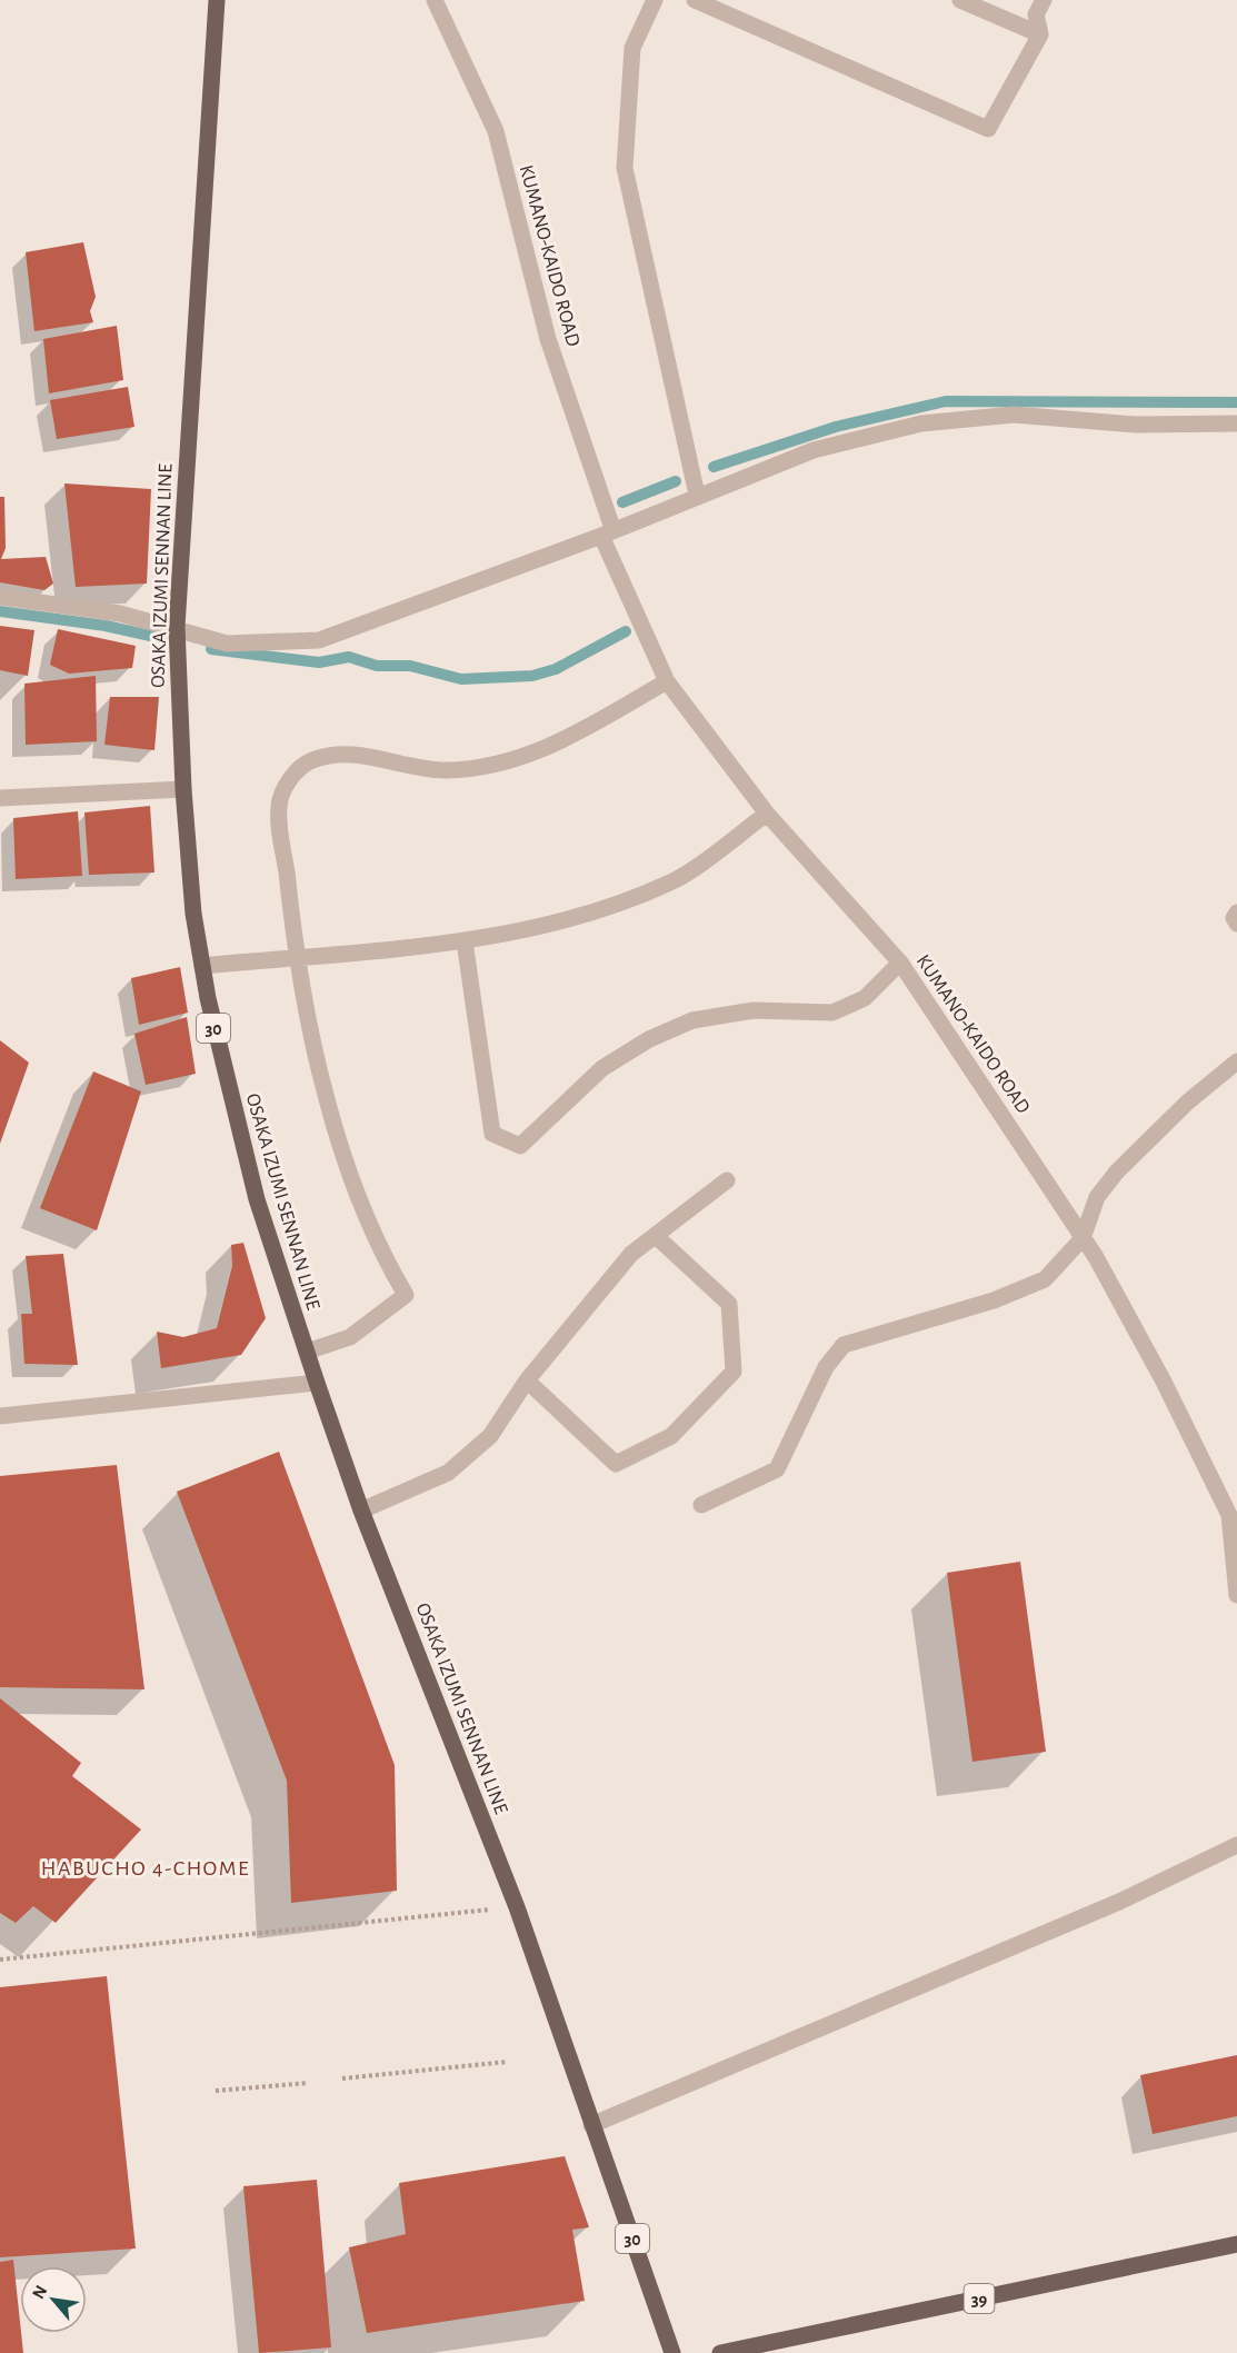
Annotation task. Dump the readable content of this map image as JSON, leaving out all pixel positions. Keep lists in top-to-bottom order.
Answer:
{
  "streets": {
    "main road": ["OSAKA IZUMI SENNAN LINE", "30", "39"],
    "street": ["KUMANO-KAIDO ROAD"]
  },
  "districts": ["HABUCHO 4-CHOME"],
  "north": "top left"
}
